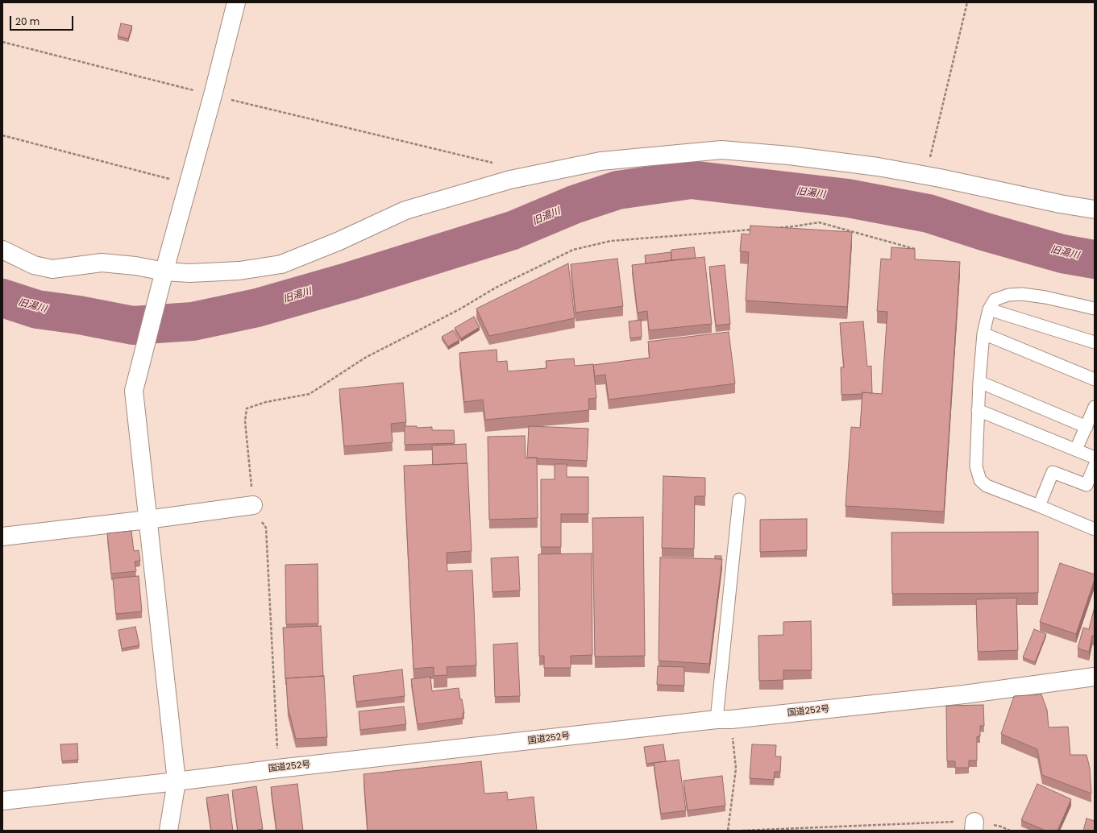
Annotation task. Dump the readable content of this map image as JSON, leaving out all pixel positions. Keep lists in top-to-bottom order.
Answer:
{
  "streets": {
    "main road": ["国道252号"]
  },
  "water": ["旧湯川"],
  "scale_bar": "20 m"
}
